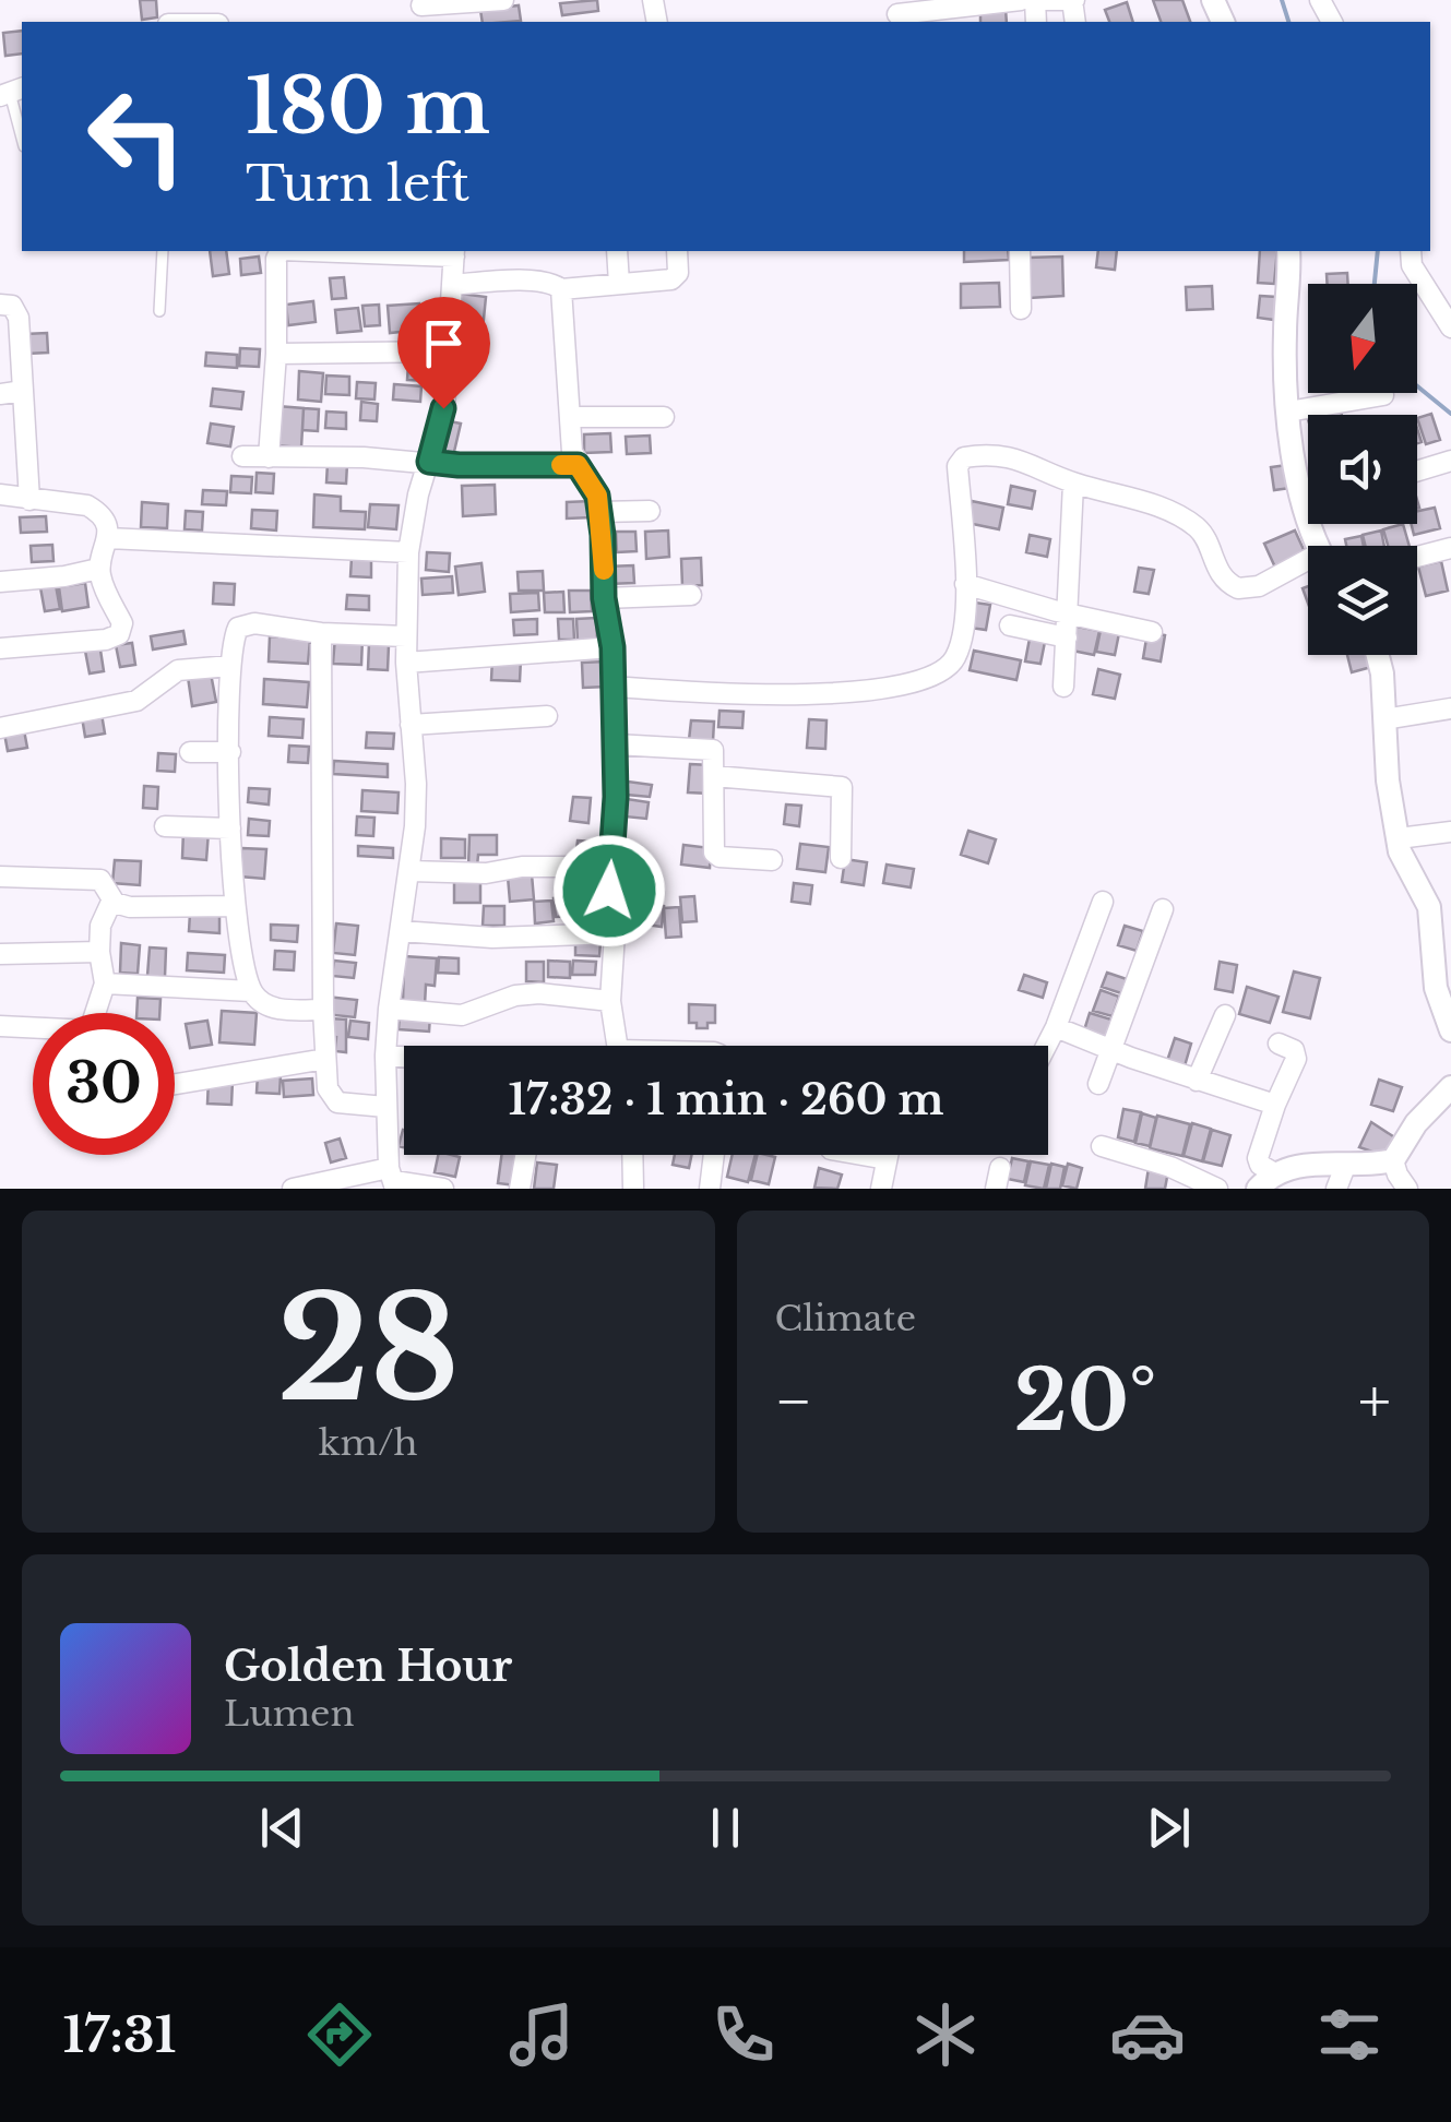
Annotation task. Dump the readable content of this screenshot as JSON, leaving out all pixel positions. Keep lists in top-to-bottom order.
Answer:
{
  "north": "bottom",
  "page": {
    "turn": ["180 m", "Turn left"],
    "limit": "30",
    "trip": "17:32 · 1 min · 260 m",
    "tile": [
      ["28", "km/h"],
      "Climate"
    ],
    "heat": ["−", "20°", "+"],
    "song": ["Golden Hour", "Lumen"],
    "tabs": "17:31"
  }
}
